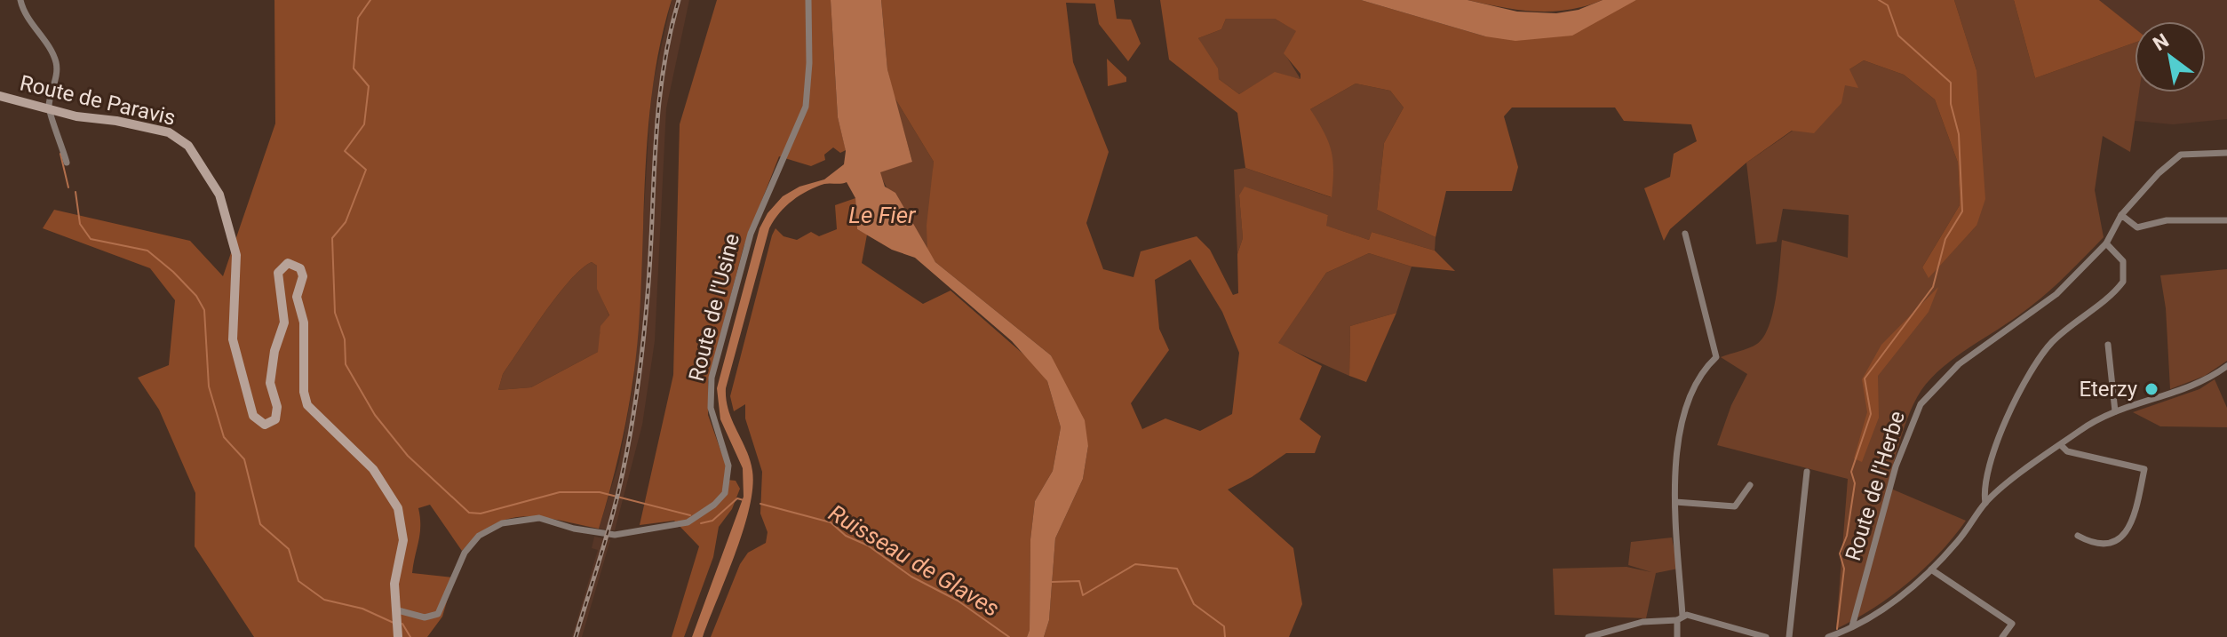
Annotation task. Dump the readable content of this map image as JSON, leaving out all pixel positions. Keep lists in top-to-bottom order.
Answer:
{
  "streets": {
    "street": ["Route de Paravis", "Route de l'Usine", "Route de l'Herbe"]
  },
  "crossings": [
    ["Route de Paravis", "Route de l'Usine"]
  ],
  "water": ["Le Fier", "Ruisseau de Glaves"],
  "places": ["Eterzy"],
  "north": "top left"
}
